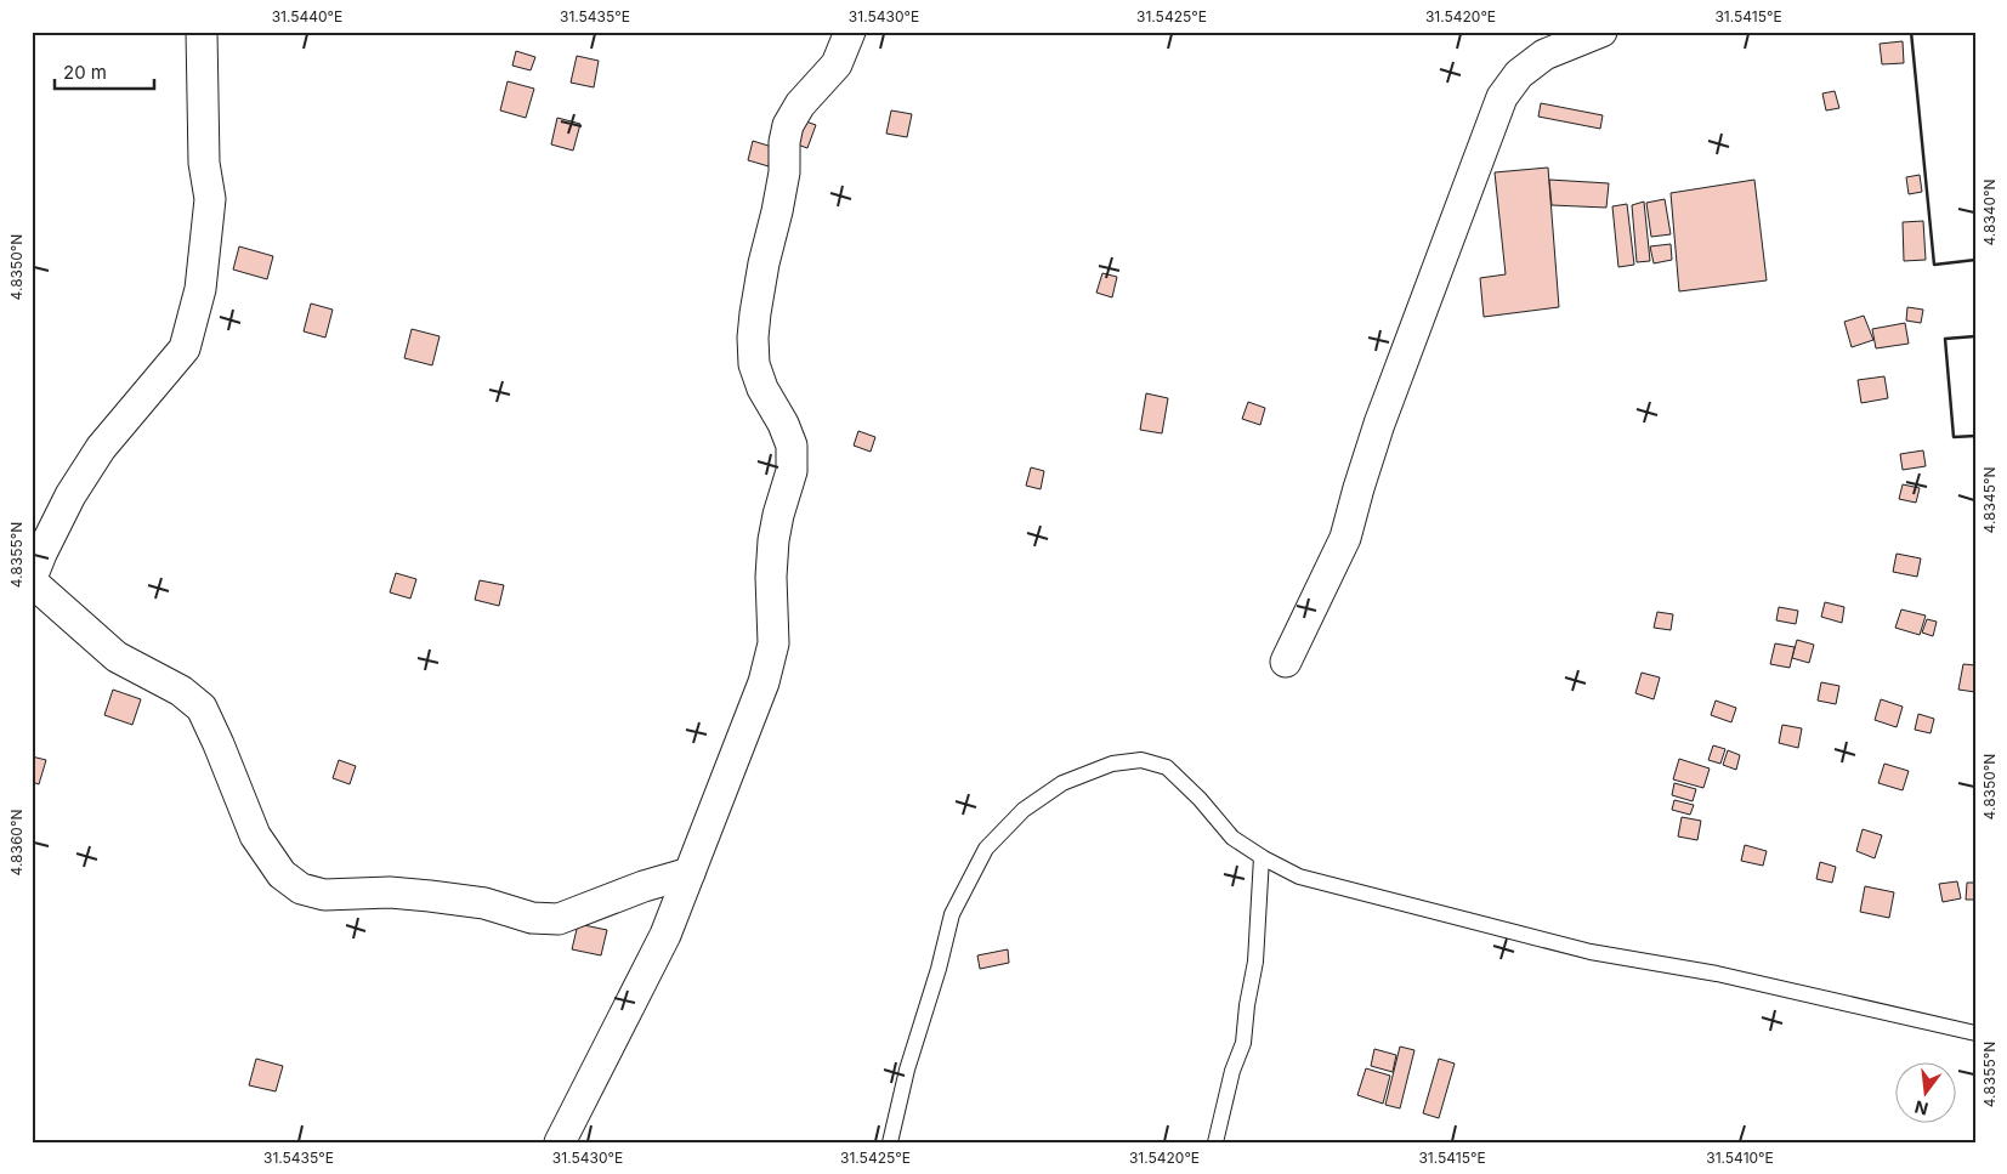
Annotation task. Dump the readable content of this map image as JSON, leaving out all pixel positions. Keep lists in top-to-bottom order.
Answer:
{
  "scale_bar": "20 m",
  "north": "bottom",
  "coordinates": [
    "31.5440°E",
    "31.5435°E",
    "31.5430°E",
    "31.5425°E",
    "31.5420°E",
    "31.5415°E",
    "4.8340°N",
    "4.8350°N",
    "4.8345°N",
    "4.8355°N",
    "4.8360°N",
    "31.5410°E"
  ]
}
